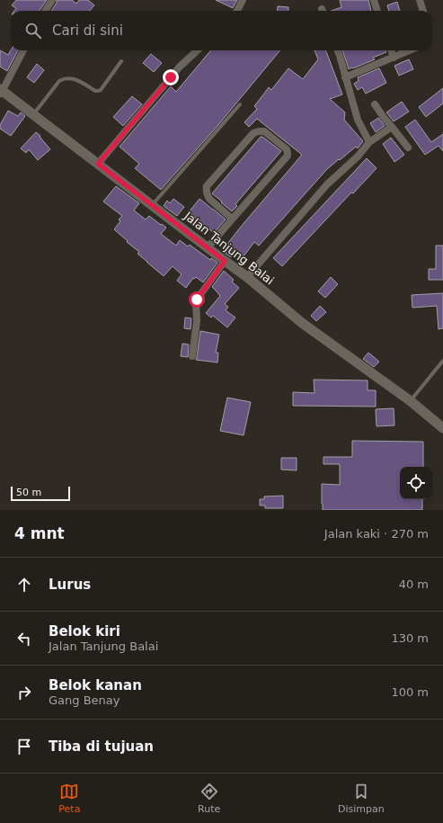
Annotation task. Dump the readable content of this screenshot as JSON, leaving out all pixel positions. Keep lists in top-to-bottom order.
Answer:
{
  "streets": {
    "street": ["Jalan Tanjung Balai"]
  },
  "scale_bar": "50 m",
  "page": {
    "search": "Cari di sini",
    "scale": "50 m",
    "heading": ["4 mnt", "Jalan kaki · 270 m"],
    "list": [
      ["Lurus", "40 m"],
      ["Belok kiri", "Jalan Tanjung Balai", "130 m"],
      ["Belok kanan", "Gang Benay", "100 m"],
      "Tiba di tujuan"
    ],
    "nav": ["Peta", "Rute", "Disimpan"]
  }
}
